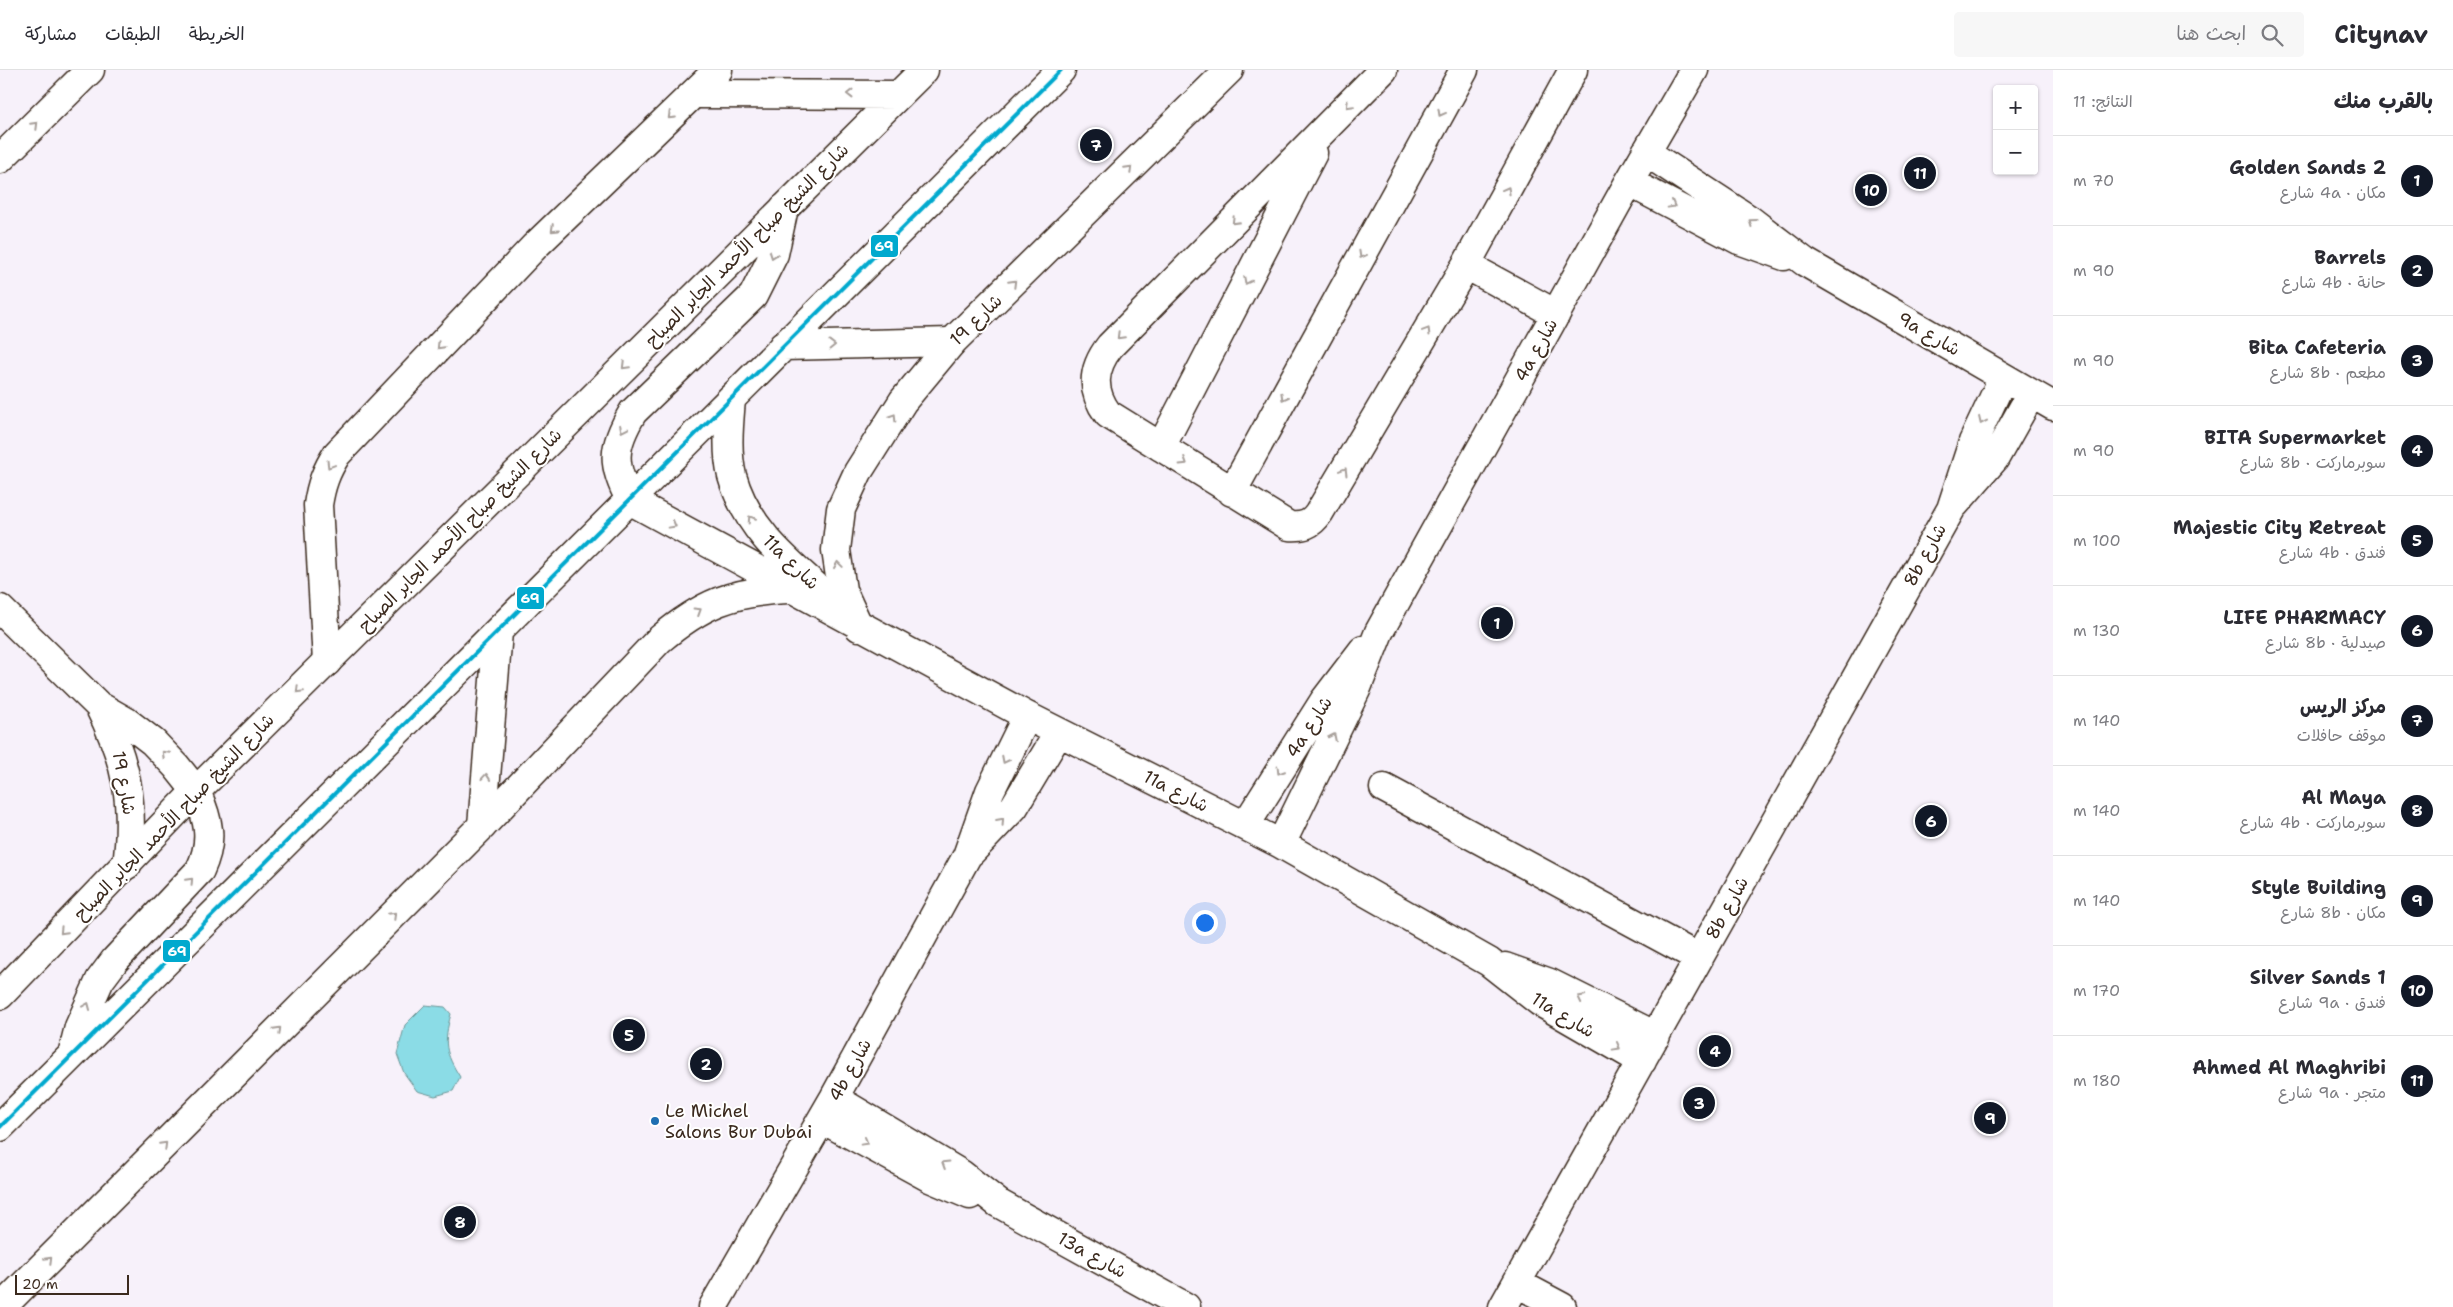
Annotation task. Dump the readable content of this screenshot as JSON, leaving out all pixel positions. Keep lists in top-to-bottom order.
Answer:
{
  "streets": {
    "street": [
      "شارع الشيخ صباح الأحمد الجابر الصباح",
      "شارع 19",
      "9a شارع",
      "4a شارع",
      "8b شارع",
      "11a شارع",
      "4b شارع",
      "13a شارع"
    ]
  },
  "crossings": [
    ["شارع الشيخ صباح الأحمد الجابر الصباح", "شارع 19"],
    ["شارع 19", "11a شارع"],
    ["9a شارع", "4a شارع"],
    ["9a شارع", "8b شارع"],
    ["4a شارع", "11a شارع"],
    ["8b شارع", "11a شارع"],
    ["11a شارع", "4b شارع"],
    ["4b شارع", "13a شارع"]
  ],
  "places": ["Le Michel Salons Bur Dubai"],
  "lines": ["transit line 69"],
  "scale_bar": "20 m",
  "page": {
    "header": "Citynav",
    "search": "ابحث هنا",
    "nav": ["الخريطة", "الطبقات", "مشاركة"],
    "heading": ["بالقرب منك", "النتائج: 11"],
    "map_buttons": ["+", "−"],
    "pins": [
      "7",
      "11",
      "10",
      "1",
      "6",
      "5",
      "4",
      "2",
      "3",
      "9",
      "8"
    ],
    "list": [
      {
        "mark": "1",
        "name": "Golden Sands 2",
        "note": "مكان · 4a شارع",
        "value": "70 m"
      },
      {
        "mark": "2",
        "name": "Barrels",
        "note": "حانة · 4b شارع",
        "value": "90 m"
      },
      {
        "mark": "3",
        "name": "Bita Cafeteria",
        "note": "مطعم · 8b شارع",
        "value": "90 m"
      },
      {
        "mark": "4",
        "name": "BITA Supermarket",
        "note": "سوبرماركت · 8b شارع",
        "value": "90 m"
      },
      {
        "mark": "5",
        "name": "Majestic City Retreat",
        "note": "فندق · 4b شارع",
        "value": "100 m"
      },
      {
        "mark": "6",
        "name": "LIFE PHARMACY",
        "note": "صيدلية · 8b شارع",
        "value": "130 m"
      },
      {
        "mark": "7",
        "name": "مركز الريس",
        "note": "موقف حافلات",
        "value": "140 m"
      },
      {
        "mark": "8",
        "name": "Al Maya",
        "note": "سوبرماركت · 4b شارع",
        "value": "140 m"
      },
      {
        "mark": "9",
        "name": "Style Building",
        "note": "مكان · 8b شارع",
        "value": "140 m"
      },
      {
        "mark": "10",
        "name": "Silver Sands 1",
        "note": "فندق · 9a شارع",
        "value": "170 m"
      },
      {
        "mark": "11",
        "name": "Ahmed Al Maghribi",
        "note": "متجر · 9a شارع",
        "value": "180 m"
      }
    ],
    "scale": "20 m"
  }
}
